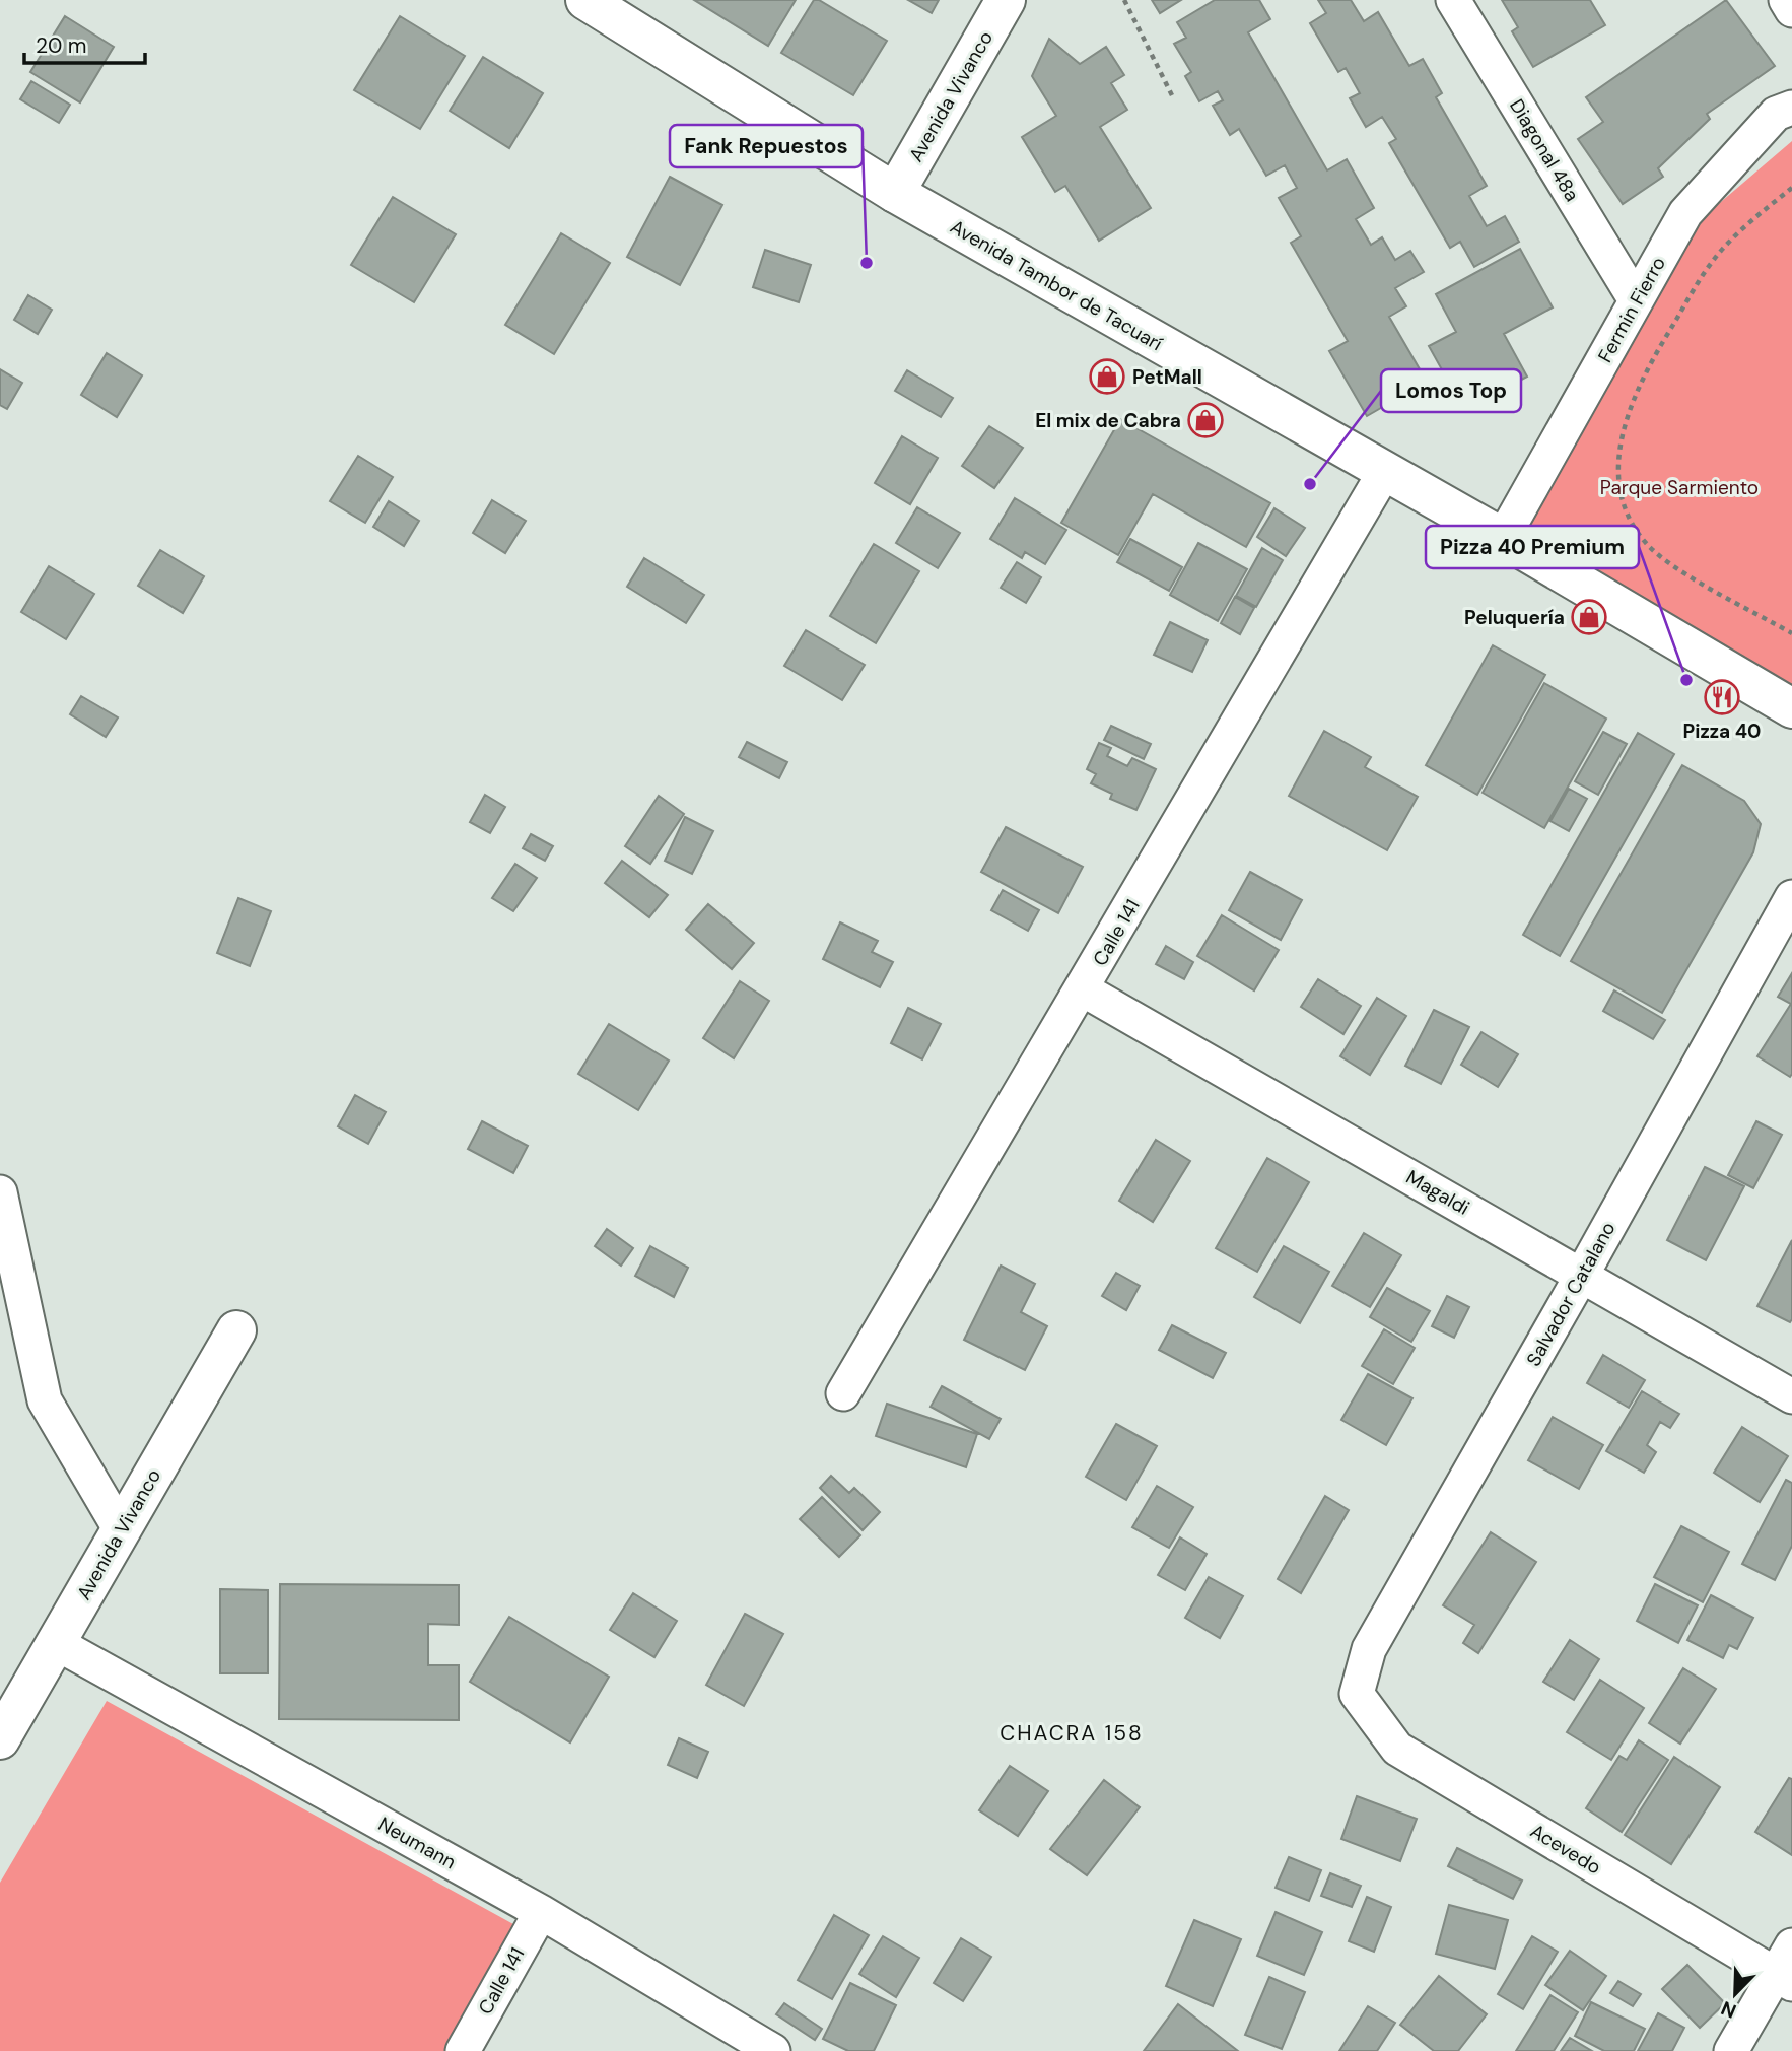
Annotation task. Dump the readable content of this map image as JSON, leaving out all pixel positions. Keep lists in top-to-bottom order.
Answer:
{
  "streets": {
    "main road": ["Avenida Vivanco", "Avenida Tambor de Tacuarí"],
    "street": [
      "Diagonal 48a",
      "Fermin Fierro",
      "Calle 141",
      "Magaldi",
      "Salvador Catalano",
      "Neumann",
      "Acevedo"
    ]
  },
  "crossings": [
    ["Avenida Vivanco", "Avenida Tambor de Tacuarí"],
    ["Avenida Vivanco", "Neumann"],
    ["Diagonal 48a", "Fermin Fierro"],
    ["Avenida Tambor de Tacuarí", "Fermin Fierro"],
    ["Avenida Tambor de Tacuarí", "Calle 141"],
    ["Calle 141", "Magaldi"],
    ["Calle 141", "Neumann"],
    ["Magaldi", "Salvador Catalano"],
    ["Salvador Catalano", "Acevedo"]
  ],
  "districts": ["CHACRA 158"],
  "parks": ["Parque Sarmiento"],
  "places": {
    "other": ["Fank Repuestos", "Lomos Top", "Pizza 40 Premium"],
    "shop": ["PetMall", "El mix de Cabra", "Peluquería"],
    "restaurant": ["Pizza 40"]
  },
  "scale_bar": "20 m",
  "north": "bottom left"
}
